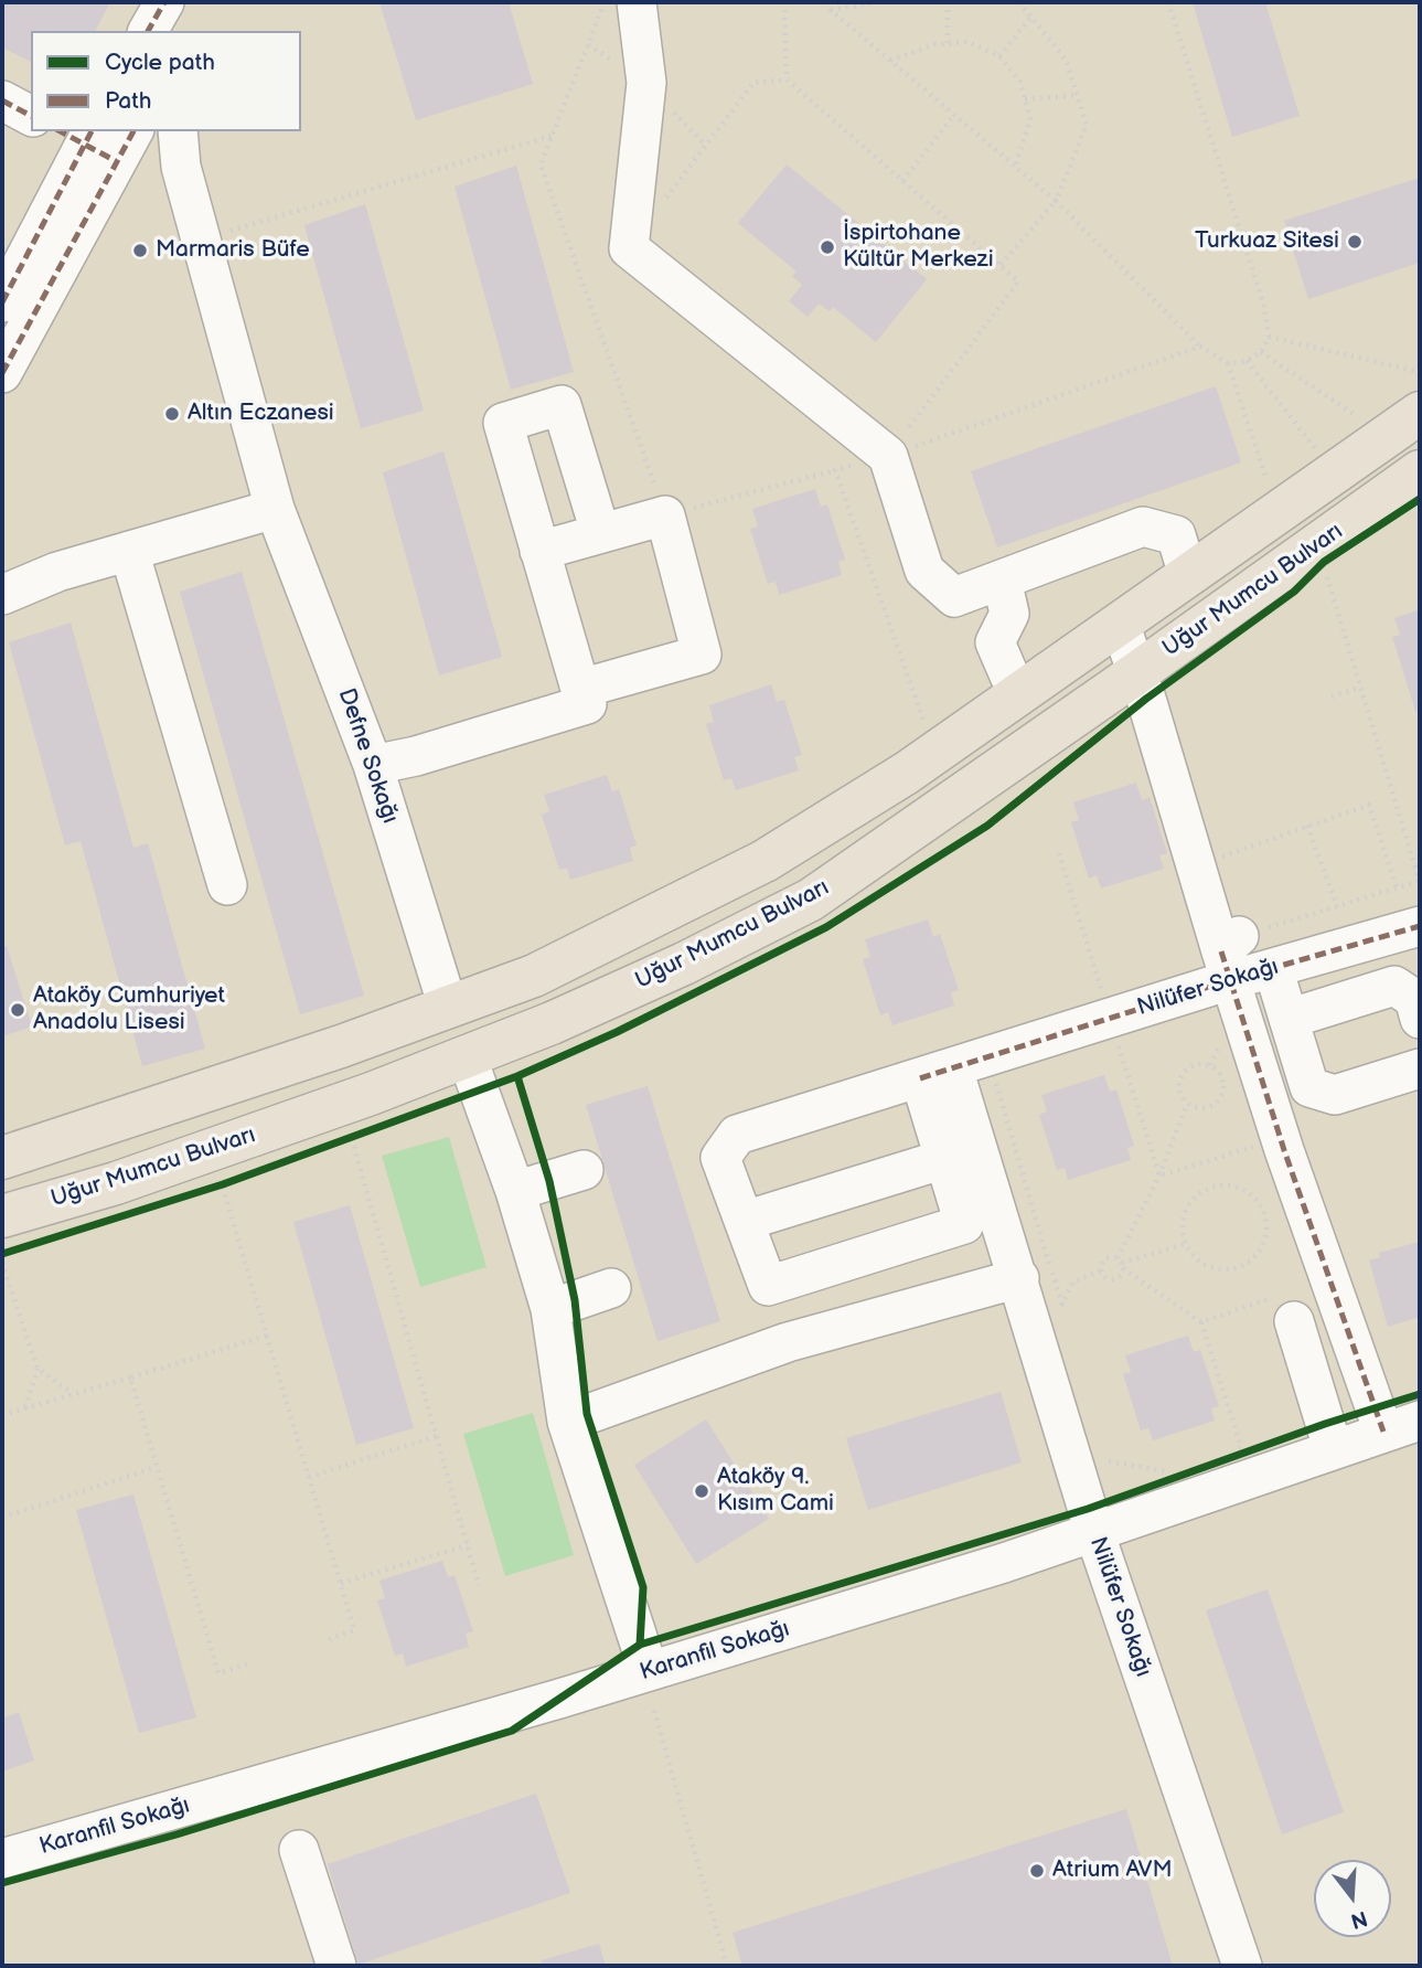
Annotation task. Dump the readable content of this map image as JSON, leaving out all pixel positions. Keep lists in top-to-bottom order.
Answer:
{
  "streets": {
    "main road": ["Uğur Mumcu Bulvarı"],
    "street": ["Defne Sokağı", "Nilüfer Sokağı", "Karanfil Sokağı"]
  },
  "crossings": [
    ["Nilüfer Sokağı", "Karanfil Sokağı"]
  ],
  "places": [
    "Turkuaz Sitesi",
    "İspirtohane Kültür Merkezi",
    "Marmaris Büfe",
    "Altın Eczanesi",
    "Ataköy Cumhuriyet Anadolu Lisesi",
    "Ataköy 9. Kısım Cami",
    "Atrium AVM"
  ],
  "legend": ["Cycle path", "Path"],
  "north": "bottom"
}
